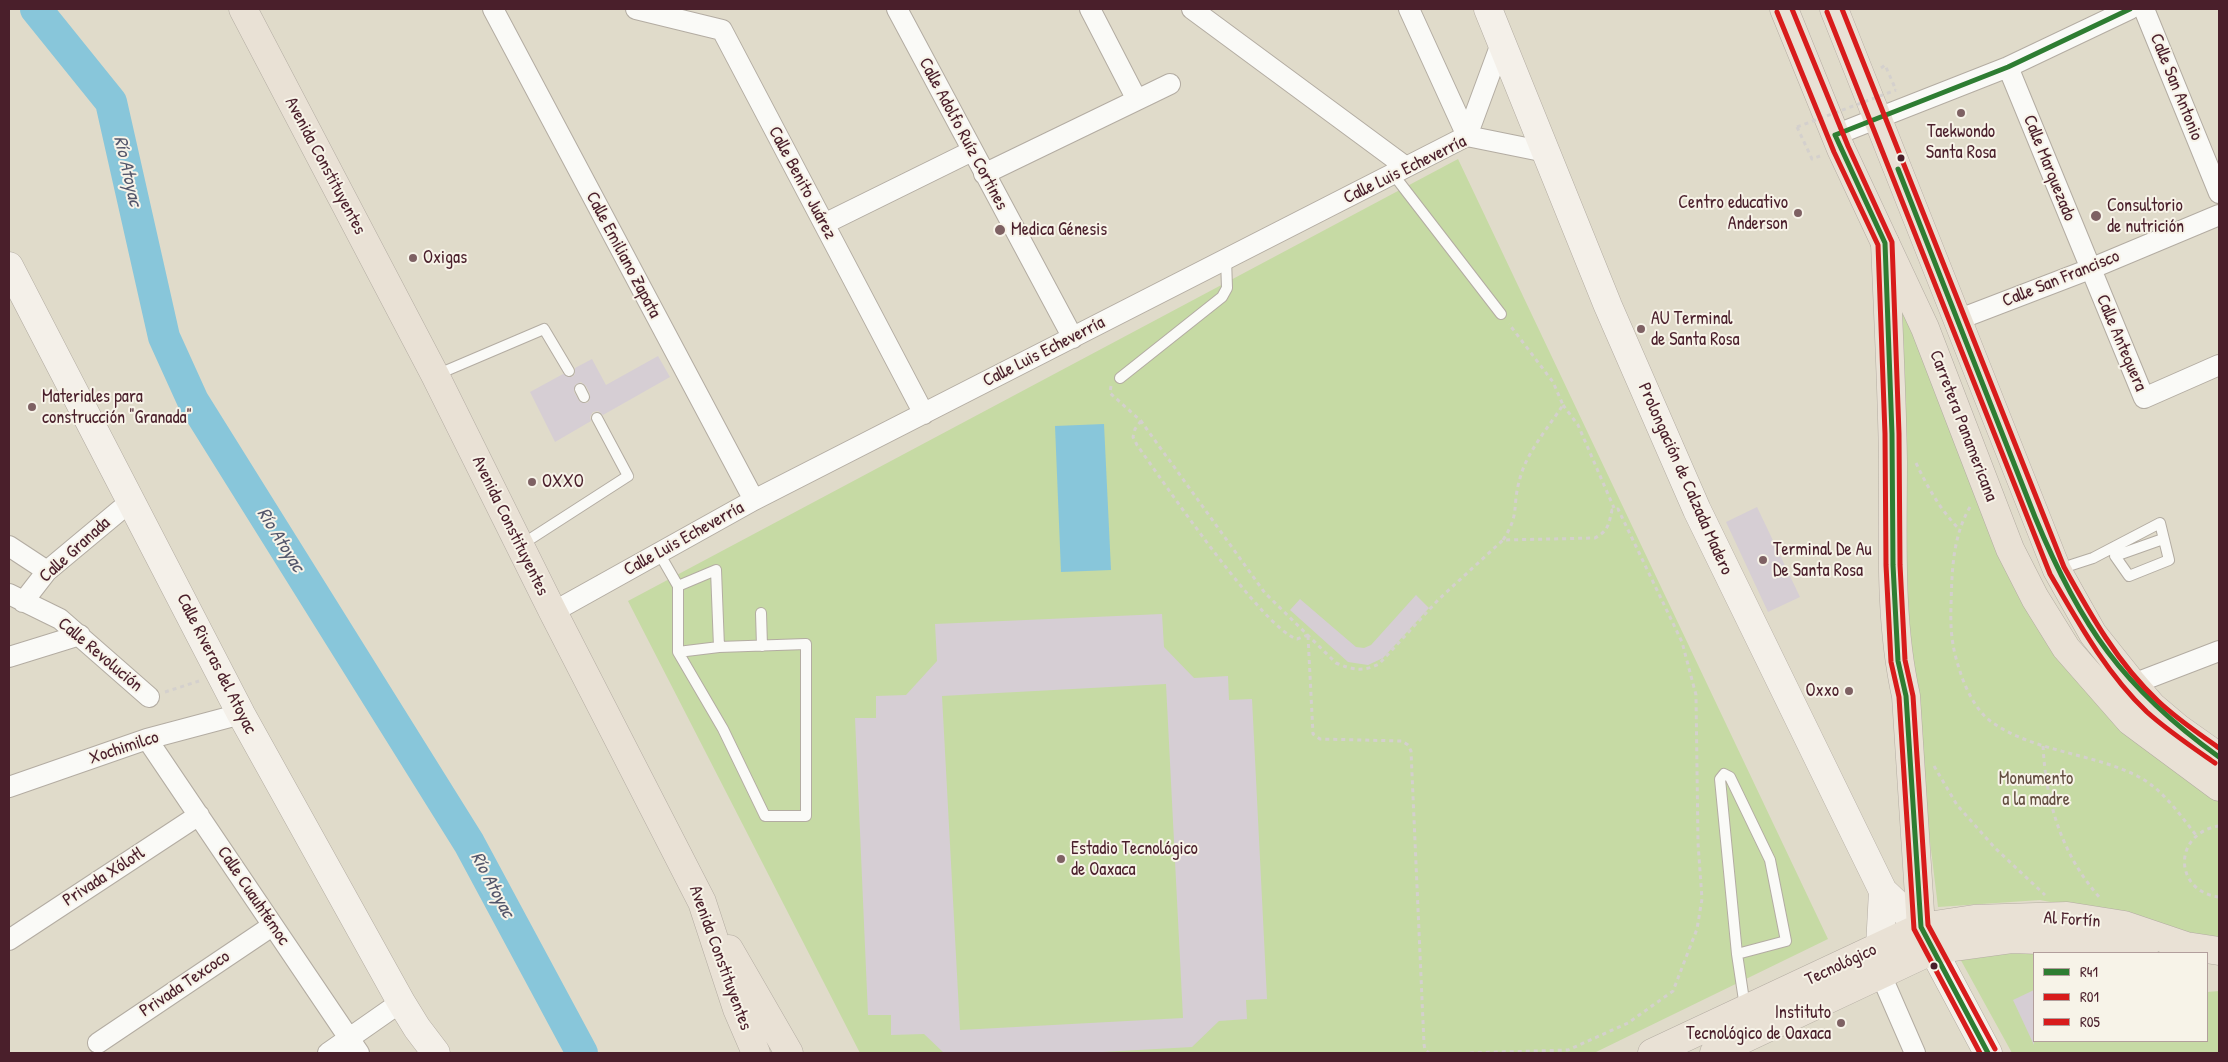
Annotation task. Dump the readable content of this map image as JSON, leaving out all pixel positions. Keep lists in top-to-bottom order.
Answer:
{
  "streets": {
    "main road": [
      "Avenida Constituyentes",
      "Carretera Panamericana",
      "Al Fortín",
      "Tecnológico"
    ],
    "street": [
      "Calle San Antonio",
      "Calle Adolfo Ruíz Cortines",
      "Calle Marquezado",
      "Calle Luis Echeverría",
      "Calle Benito Juárez",
      "Calle Emiliano Zapata",
      "Calle San Francisco",
      "Calle Antequera",
      "Prolongación de Calzada Madero",
      "Calle Granada",
      "Calle Revolución",
      "Calle Riveras del Atoyac",
      "Xochimilco",
      "Privada Xólotl",
      "Calle Cuauhtémoc",
      "Privada Texcoco"
    ]
  },
  "crossings": [
    ["Calle Adolfo Ruíz Cortines", "Calle Luis Echeverría"],
    ["Avenida Constituyentes", "Calle Luis Echeverría"],
    ["Calle Marquezado", "Calle San Francisco"],
    ["Calle Marquezado", "Calle Antequera"],
    ["Calle Luis Echeverría", "Calle Benito Juárez"],
    ["Calle Luis Echeverría", "Calle Emiliano Zapata"],
    ["Calle Luis Echeverría", "Prolongación de Calzada Madero"],
    ["Calle San Francisco", "Calle Antequera"],
    ["Calle San Francisco", "Carretera Panamericana"],
    ["Prolongación de Calzada Madero", "Al Fortín"],
    ["Prolongación de Calzada Madero", "Tecnológico"],
    ["Calle Granada", "Calle Revolución"],
    ["Calle Granada", "Calle Riveras del Atoyac"],
    ["Calle Revolución", "Calle Riveras del Atoyac"],
    ["Calle Riveras del Atoyac", "Xochimilco"],
    ["Xochimilco", "Calle Cuauhtémoc"],
    ["Privada Xólotl", "Calle Cuauhtémoc"],
    ["Calle Cuauhtémoc", "Privada Texcoco"],
    ["Al Fortín", "Tecnológico"]
  ],
  "water": ["Río Atoyac"],
  "parks": ["Monumento a la madre"],
  "places": [
    "Taekwondo Santa Rosa",
    "Centro educativo Anderson",
    "Consultorio de nutrición",
    "Medica Génesis",
    "Oxigas",
    "AU Terminal de Santa Rosa",
    "Materiales para construcción \"Granada\"",
    "OXXO",
    "Terminal De Au De Santa Rosa",
    "Oxxo",
    "Estadio Tecnológico de Oaxaca",
    "Instituto Tecnológico de Oaxaca"
  ],
  "lines": ["transit line R41", "transit line R05", "transit line R01"],
  "legend": ["R41", "R01", "R05"]
}
